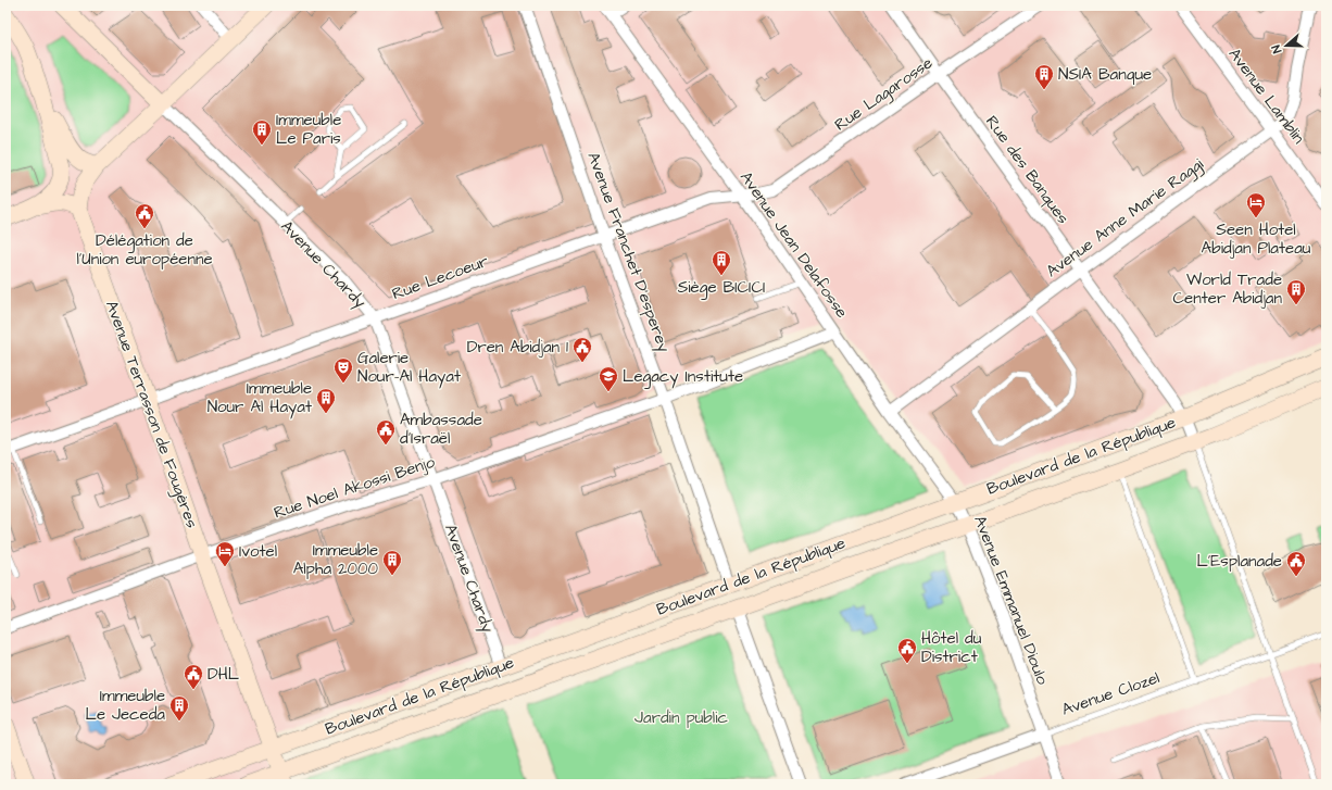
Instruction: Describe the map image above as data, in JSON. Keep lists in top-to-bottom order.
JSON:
{
  "streets": {
    "main road": ["Avenue Chardy", "Avenue Terrasson de Fougères", "Boulevard de la République"],
    "street": [
      "Rue Lagarosse",
      "Avenue Lamblin",
      "Rue des Banques",
      "Avenue Anne Marie Raggi",
      "Avenue Jean Delafosse",
      "Avenue Franchet D'esperey",
      "Rue Lecoeur",
      "Rue Noel Akossi Benjo",
      "Avenue Emmanuel Dioulo",
      "Avenue Clozel"
    ]
  },
  "crossings": [
    ["Rue Lagarosse", "Rue des Banques"],
    ["Rue Lagarosse", "Avenue Jean Delafosse"],
    ["Rue Lagarosse", "Rue Lecoeur"],
    ["Avenue Lamblin", "Avenue Anne Marie Raggi"],
    ["Rue des Banques", "Avenue Anne Marie Raggi"],
    ["Rue des Banques", "Boulevard de la République"],
    ["Avenue Anne Marie Raggi", "Avenue Jean Delafosse"],
    ["Avenue Jean Delafosse", "Rue Lecoeur"],
    ["Avenue Jean Delafosse", "Boulevard de la République"],
    ["Avenue Jean Delafosse", "Rue Noel Akossi Benjo"],
    ["Avenue Jean Delafosse", "Avenue Emmanuel Dioulo"],
    ["Avenue Franchet D'esperey", "Rue Lecoeur"],
    ["Avenue Franchet D'esperey", "Boulevard de la République"],
    ["Avenue Franchet D'esperey", "Rue Noel Akossi Benjo"],
    ["Avenue Chardy", "Rue Lecoeur"],
    ["Avenue Chardy", "Boulevard de la République"],
    ["Avenue Chardy", "Rue Noel Akossi Benjo"],
    ["Rue Lecoeur", "Avenue Terrasson de Fougères"],
    ["Avenue Terrasson de Fougères", "Boulevard de la République"],
    ["Avenue Terrasson de Fougères", "Rue Noel Akossi Benjo"],
    ["Boulevard de la République", "Avenue Emmanuel Dioulo"],
    ["Avenue Emmanuel Dioulo", "Avenue Clozel"]
  ],
  "parks": ["Jardin public"],
  "places": {
    "building": [
      "NSIA Banque",
      "Immeuble Le Paris",
      "Siège BICICI",
      "World Trade Center Abidjan",
      "Immeuble Nour Al Hayat",
      "Immeuble Alpha 2000",
      "Immeuble Le Jeceda"
    ],
    "hotel": ["Seen Hotel Abidjan Plateau", "Ivotel"],
    "public building": [
      "Délégation de l’Union européenne",
      "Dren Abidjan 1",
      "Ambassade d'Israël",
      "L'Esplanade",
      "Hôtel du District",
      "DHL"
    ],
    "theatre": ["Galerie Nour-Al Hayat"],
    "school or university": ["Legacy Institute"]
  },
  "north": "left"
}
